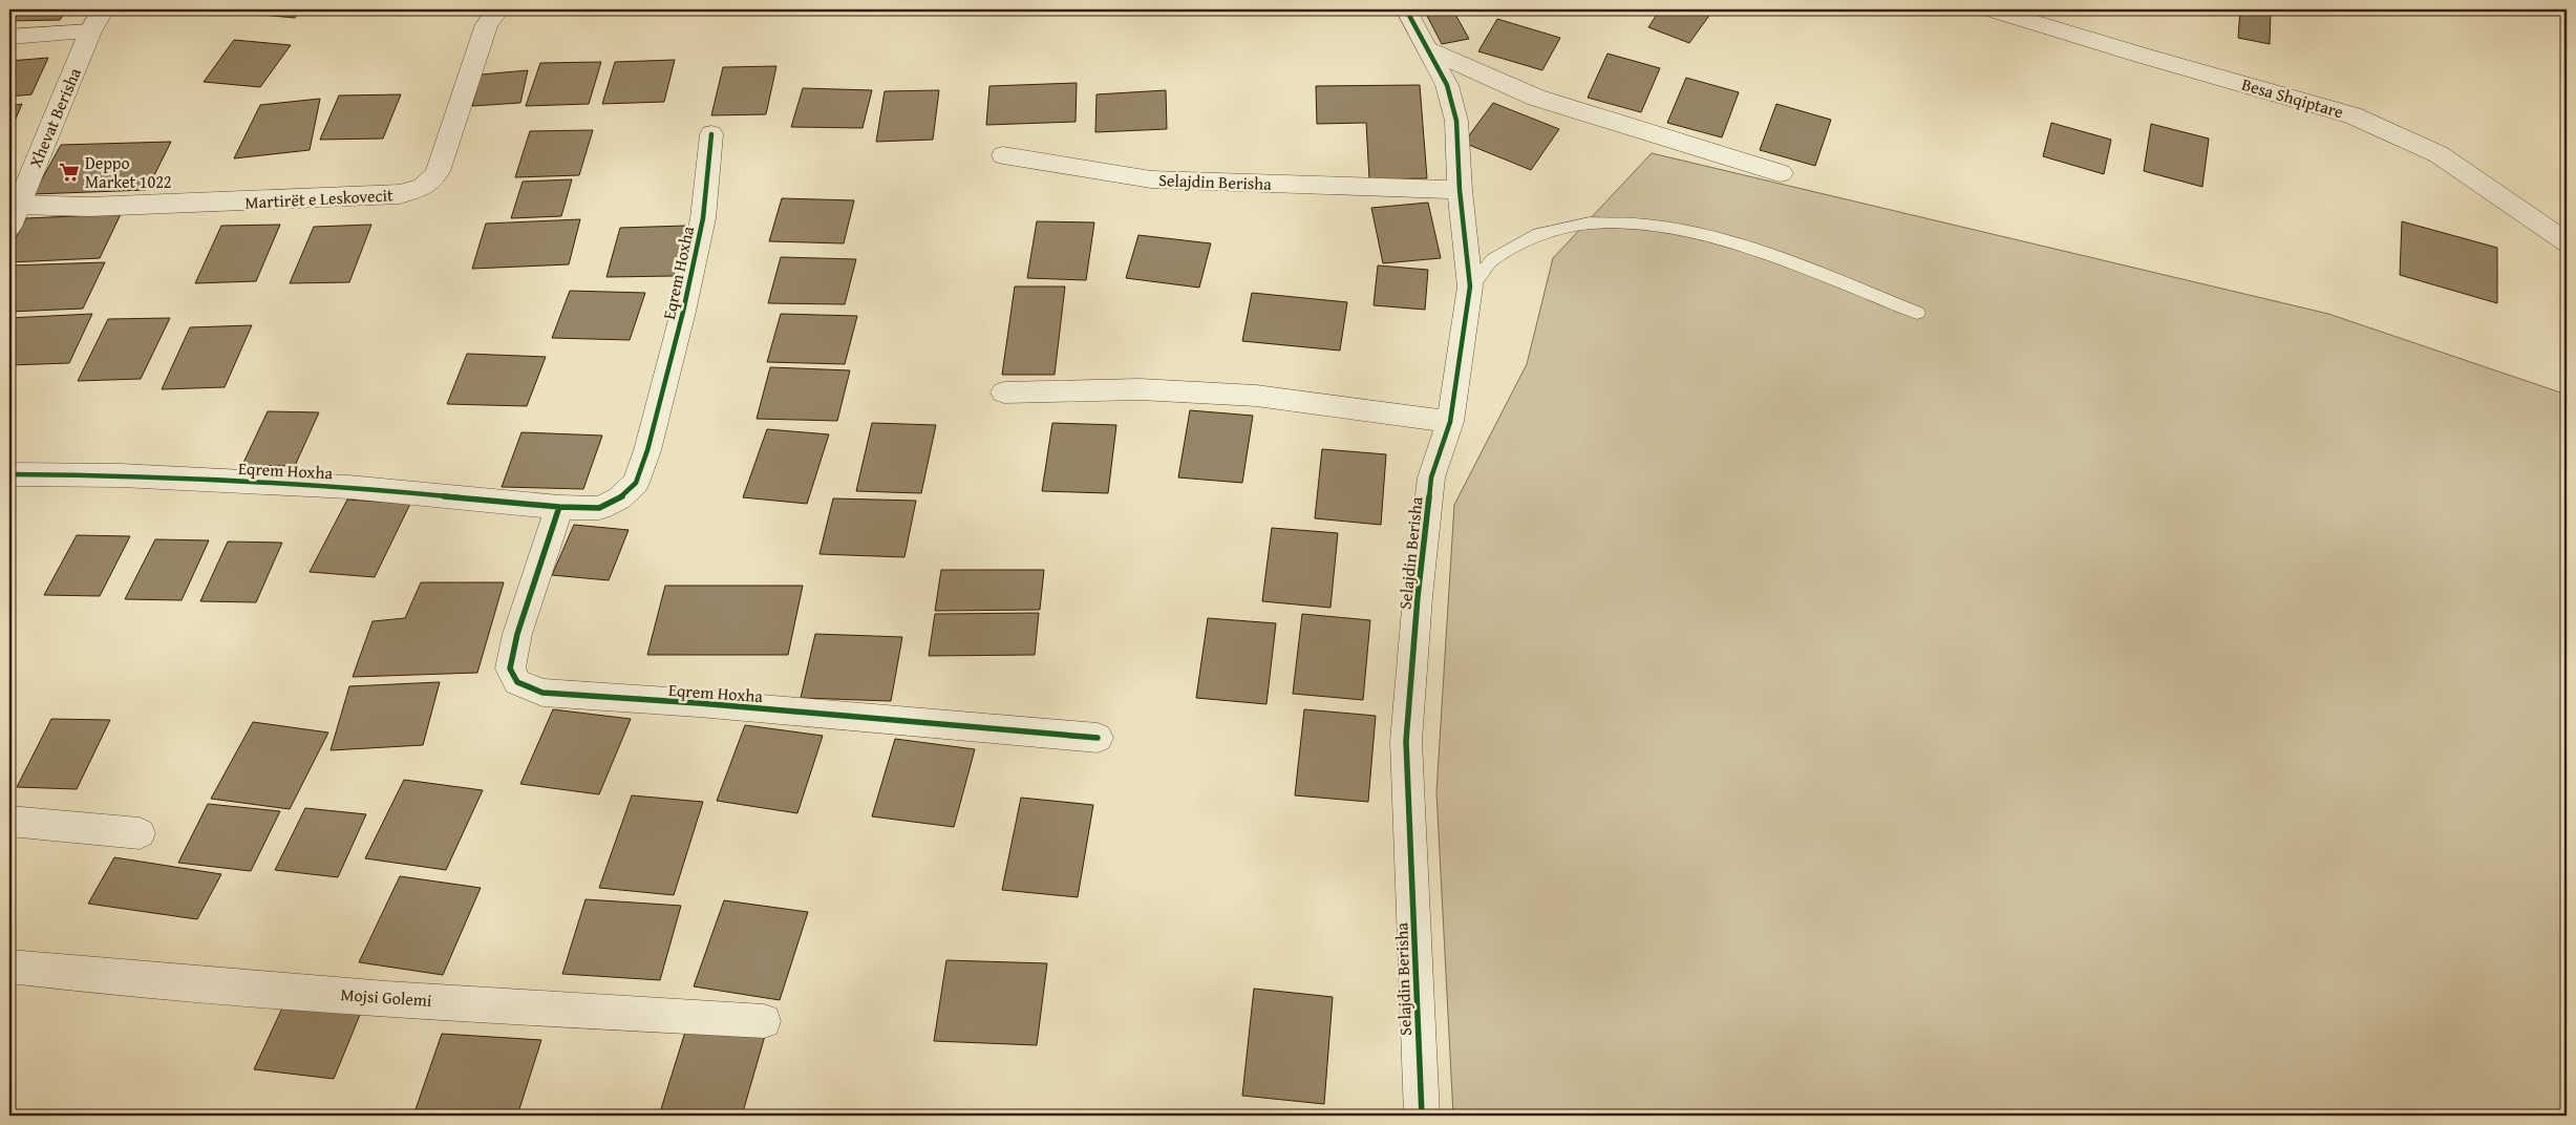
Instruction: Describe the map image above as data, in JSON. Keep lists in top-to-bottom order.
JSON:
{
  "streets": {
    "street": [
      "Besa Shqiptare",
      "Xhevat Berisha",
      "Selajdin Berisha",
      "Martirët e Leskovecit",
      "Eqrem Hoxha",
      "Mojsi Golemi"
    ]
  },
  "crossings": [
    ["Xhevat Berisha", "Martirët e Leskovecit"]
  ],
  "places": {
    "supermarket": ["Deppo Market 1022"]
  }
}
